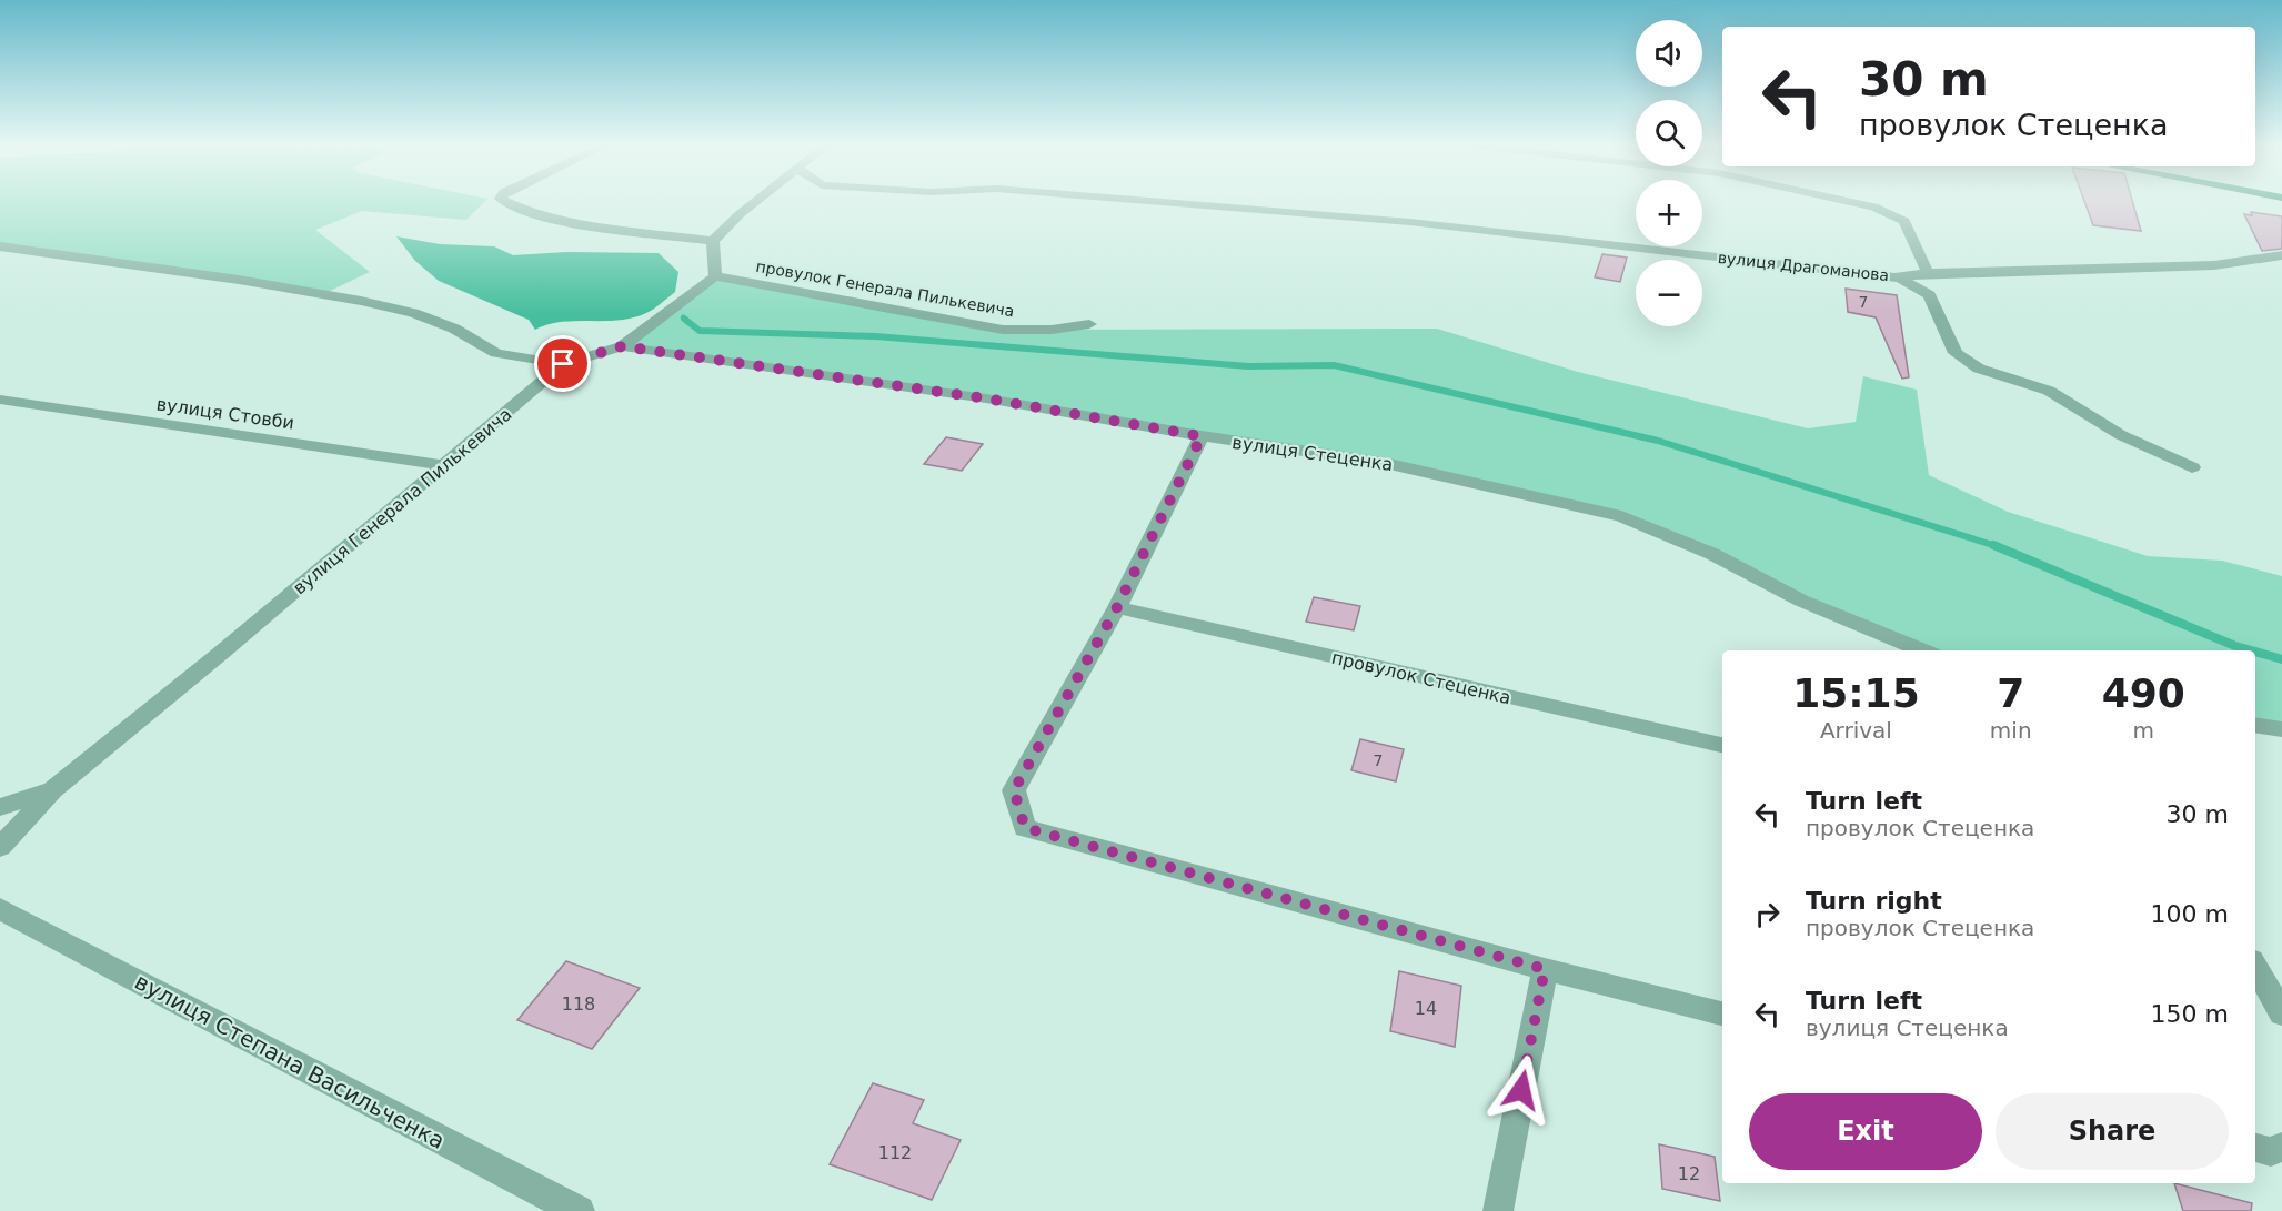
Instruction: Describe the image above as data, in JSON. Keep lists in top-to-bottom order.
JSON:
{
  "streets": {
    "street": [
      "вулиця Драгоманова",
      "провулок Генерала Пилькевича",
      "вулиця Стовби",
      "вулиця Стеценка",
      "вулиця Генерала Пилькевича",
      "провулок Стеценка",
      "вулиця Степана Васильченка"
    ]
  },
  "crossings": [
    ["провулок Генерала Пилькевича", "вулиця Генерала Пилькевича"],
    ["вулиця Стовби", "вулиця Генерала Пилькевича"],
    ["вулиця Стеценка", "вулиця Генерала Пилькевича"]
  ],
  "house_numbers": [
    "7",
    "7",
    "118",
    "14",
    "112",
    "12"
  ],
  "page": {
    "map_buttons": ["+", "−"],
    "turn": ["30 m", "провулок Стеценка"],
    "eta": [
      "15:15",
      "Arrival",
      "7",
      "min",
      "490",
      "m"
    ],
    "list": [
      {
        "name": "Turn left",
        "note": "провулок Стеценка",
        "value": "30 m"
      },
      {
        "name": "Turn right",
        "note": "провулок Стеценка",
        "value": "100 m"
      },
      {
        "name": "Turn left",
        "note": "вулиця Стеценка",
        "value": "150 m"
      }
    ],
    "buttons": ["Exit", "Share"]
  }
}
